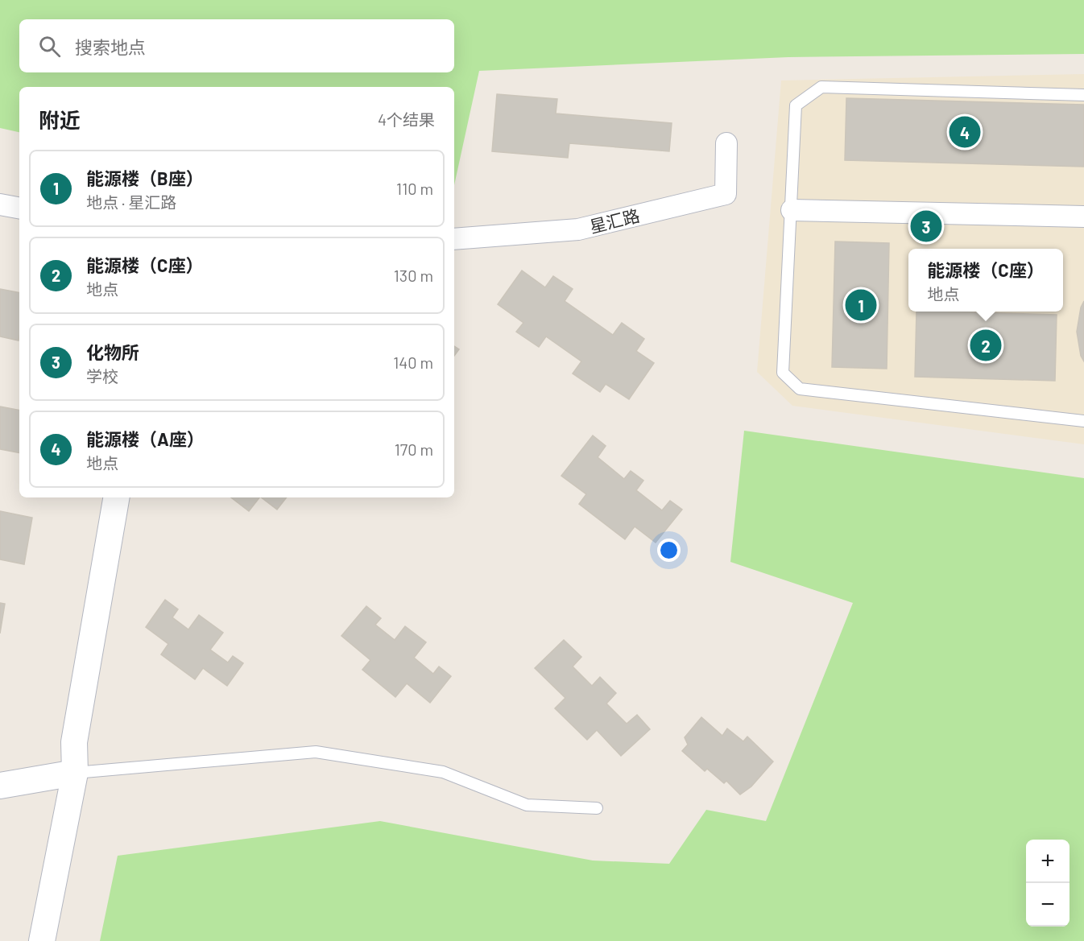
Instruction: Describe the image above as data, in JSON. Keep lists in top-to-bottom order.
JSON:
{
  "streets": {
    "street": ["星汇路"]
  },
  "page": {
    "search": "搜索地点",
    "heading": ["附近", "4个结果"],
    "pins": [
      "4",
      "3",
      "1",
      "2"
    ],
    "list": [
      {
        "mark": "1",
        "name": "能源楼（B座）",
        "note": "地点 · 星汇路",
        "value": "110 m"
      },
      {
        "mark": "2",
        "name": "能源楼（C座）",
        "note": "地点",
        "value": "130 m"
      },
      {
        "mark": "3",
        "name": "化物所",
        "note": "学校",
        "value": "140 m"
      },
      {
        "mark": "4",
        "name": "能源楼（A座）",
        "note": "地点",
        "value": "170 m"
      }
    ],
    "popup": ["能源楼（C座）", "地点"],
    "map_buttons": ["+", "−"]
  }
}
